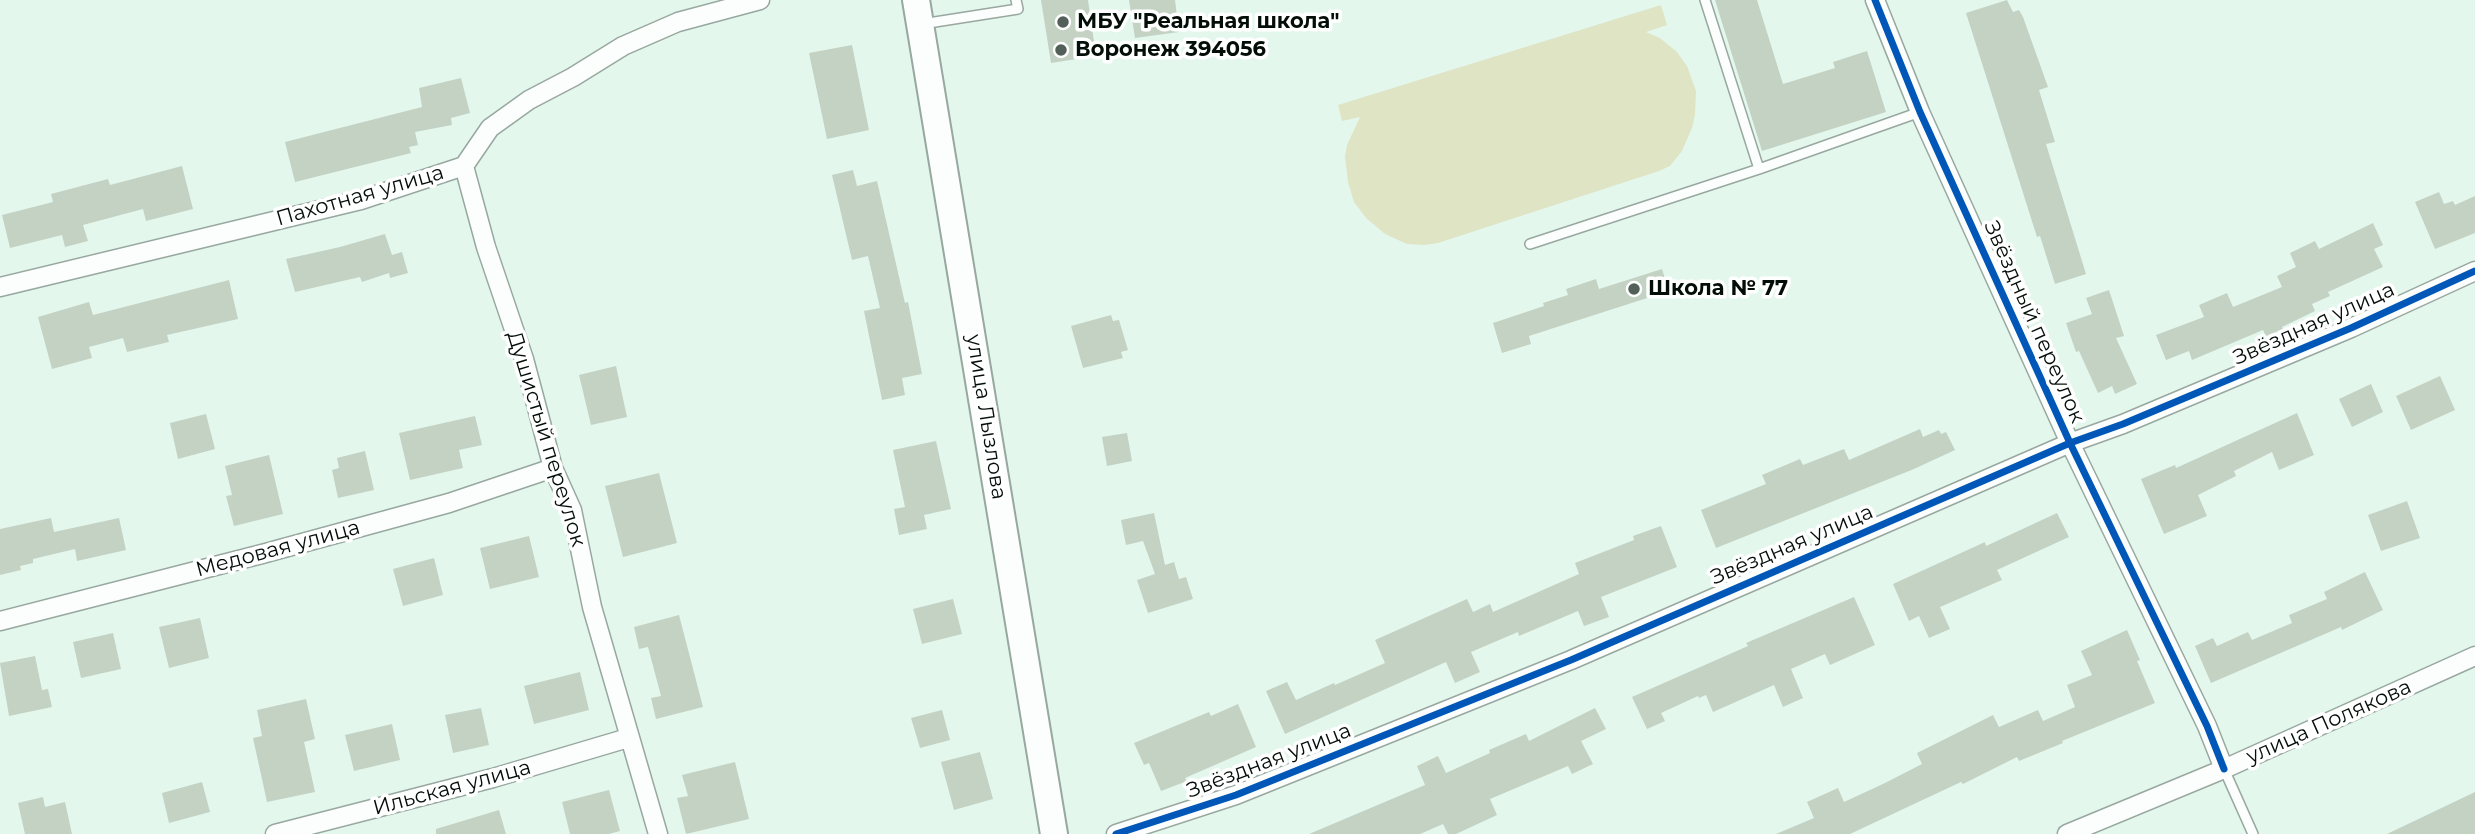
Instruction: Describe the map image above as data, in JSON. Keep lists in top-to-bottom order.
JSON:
{
  "streets": {
    "main road": ["улица Лызлова"],
    "street": [
      "Пахотная улица",
      "Звёздный переулок",
      "Звёздная улица",
      "Душистый переулок",
      "Медовая улица",
      "улица Полякова",
      "Ильская улица"
    ]
  },
  "crossings": [
    ["Пахотная улица", "Душистый переулок"],
    ["Звёздный переулок", "Звёздная улица"],
    ["Звёздный переулок", "улица Полякова"],
    ["Душистый переулок", "Медовая улица"],
    ["Душистый переулок", "Ильская улица"]
  ],
  "places": ["МБУ \"Реальная школа\"", "Воронеж 394056", "Школа № 77"]
}
